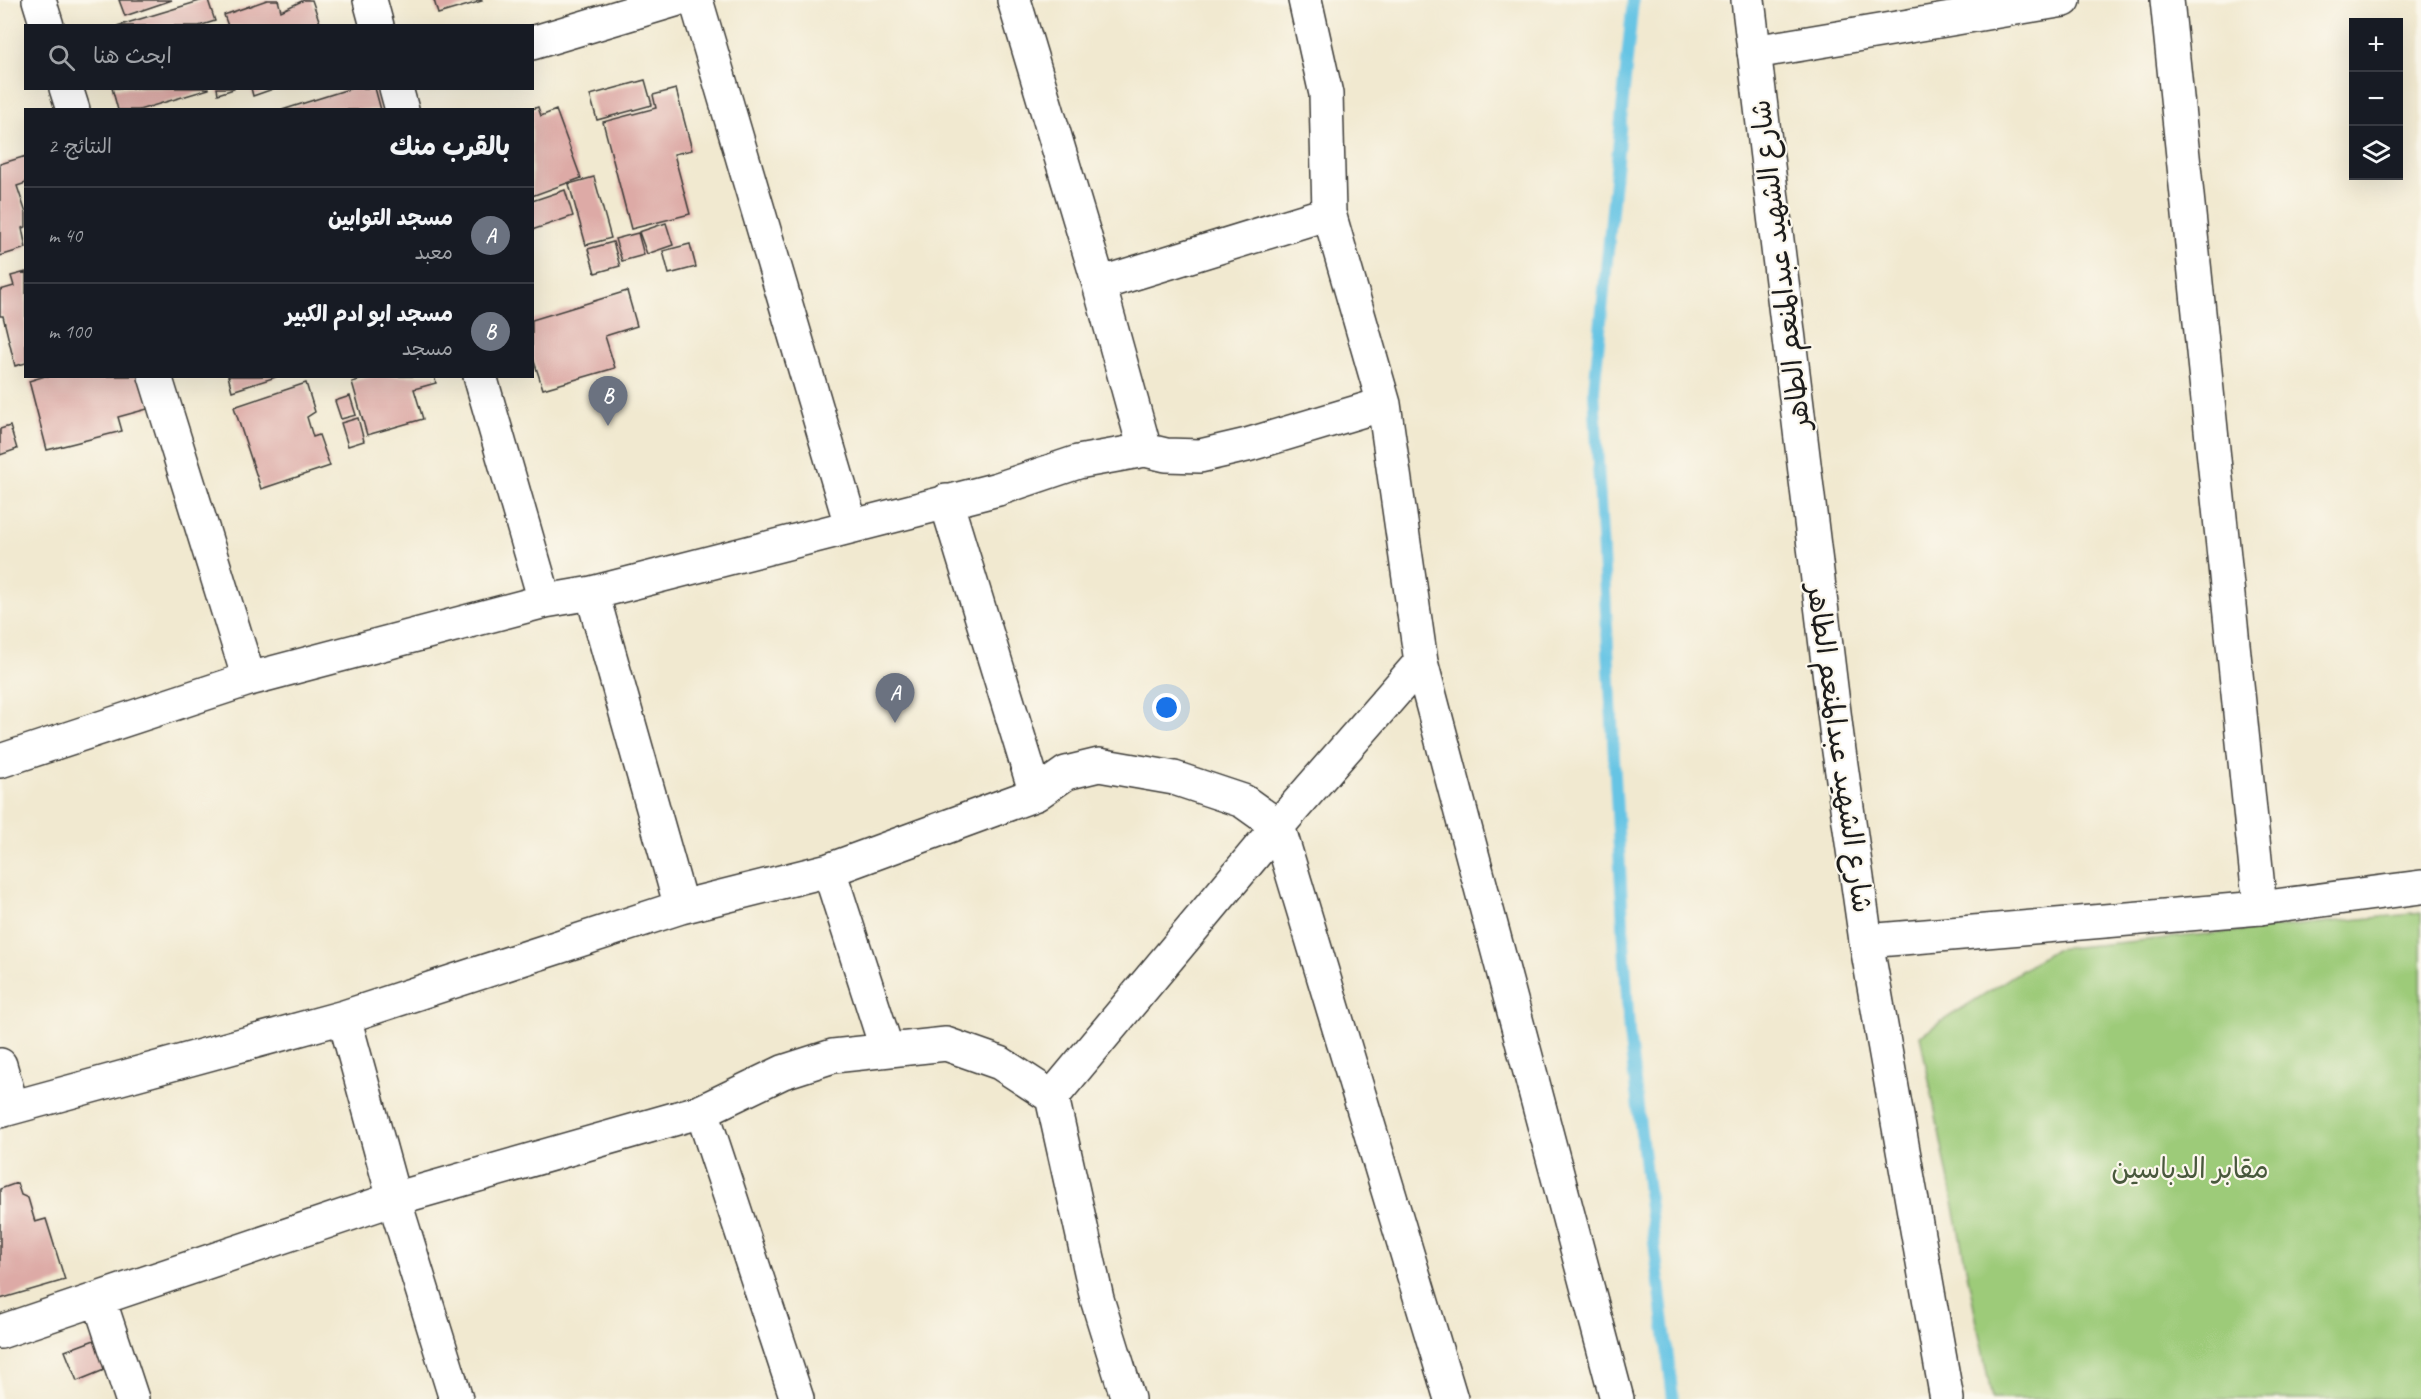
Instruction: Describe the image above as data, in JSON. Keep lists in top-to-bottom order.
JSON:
{
  "streets": {
    "street": ["شارع الشهيد عبدالمنعم الطاهر"]
  },
  "parks": ["مقابر الدباسين"],
  "page": {
    "map_buttons": ["+", "−"],
    "search": "ابحث هنا",
    "heading": ["بالقرب منك", "النتائج: 2"],
    "list": [
      {
        "mark": "A",
        "name": "مسجد التوابين",
        "note": "معبد",
        "value": "40 m"
      },
      {
        "mark": "B",
        "name": "مسجد ابو ادم الكبير",
        "note": "مسجد",
        "value": "100 m"
      }
    ],
    "pins": ["B", "A"]
  }
}
